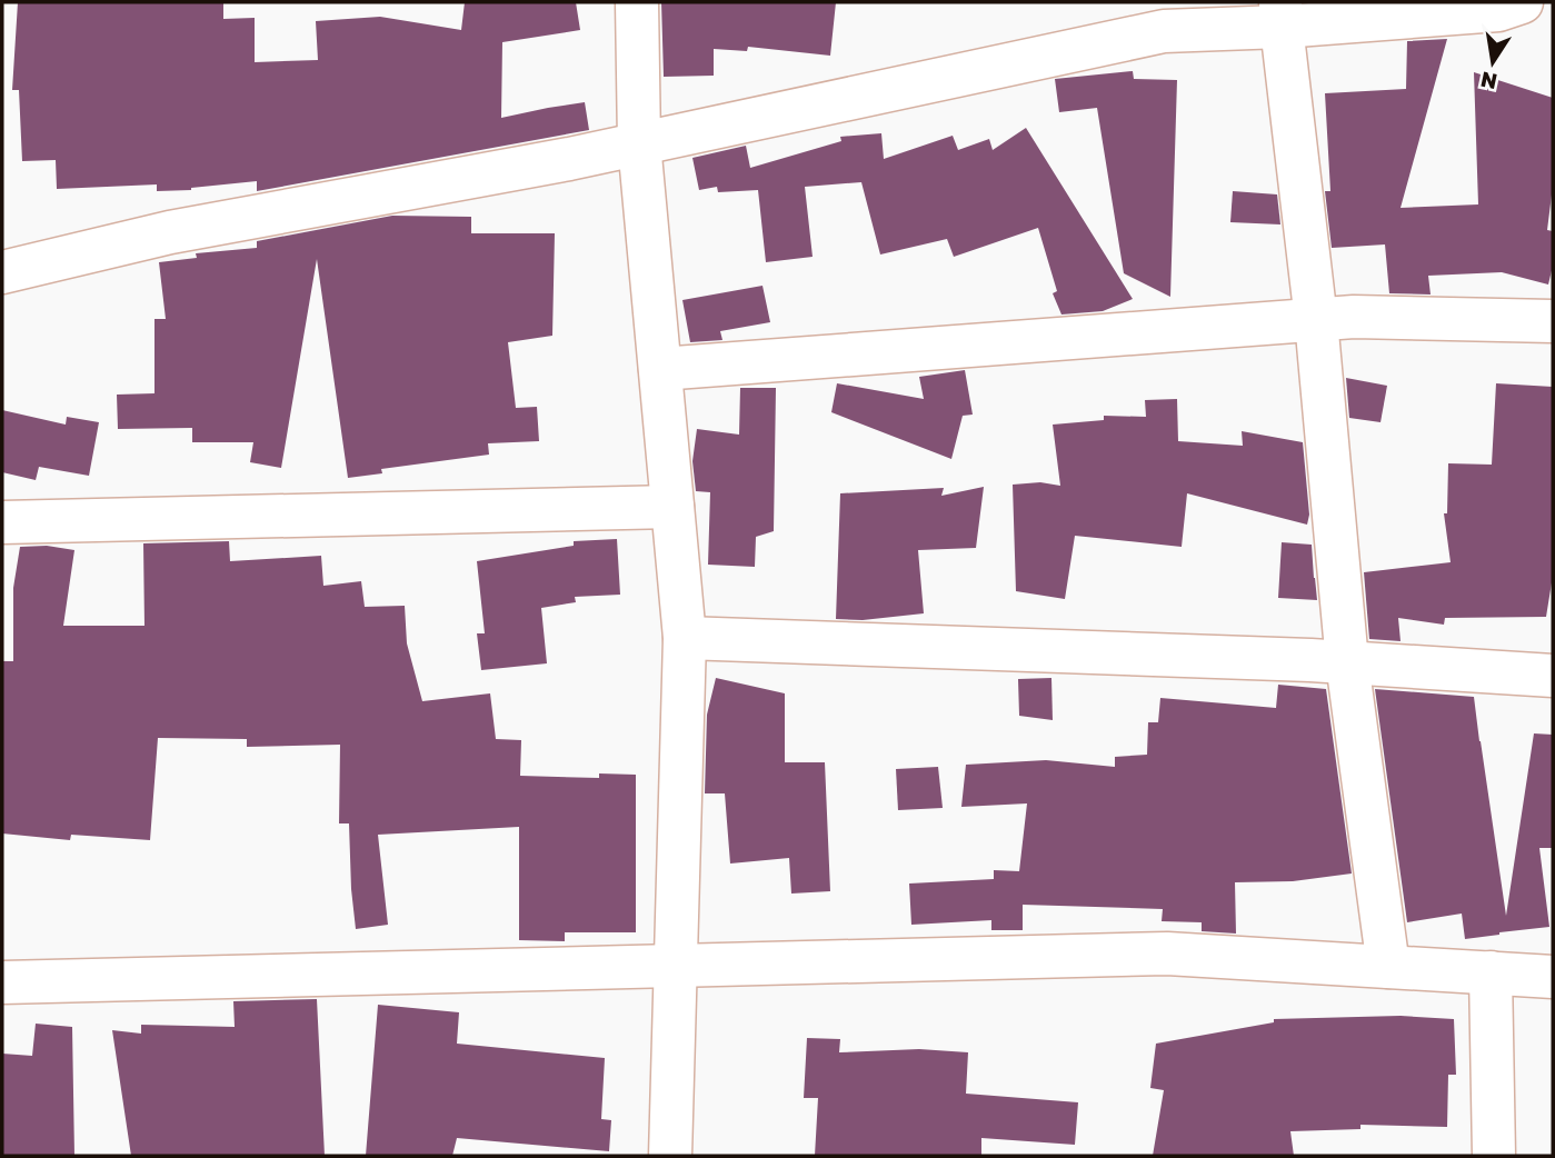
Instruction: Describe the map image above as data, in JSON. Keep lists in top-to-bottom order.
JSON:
{
  "north": "bottom"
}
